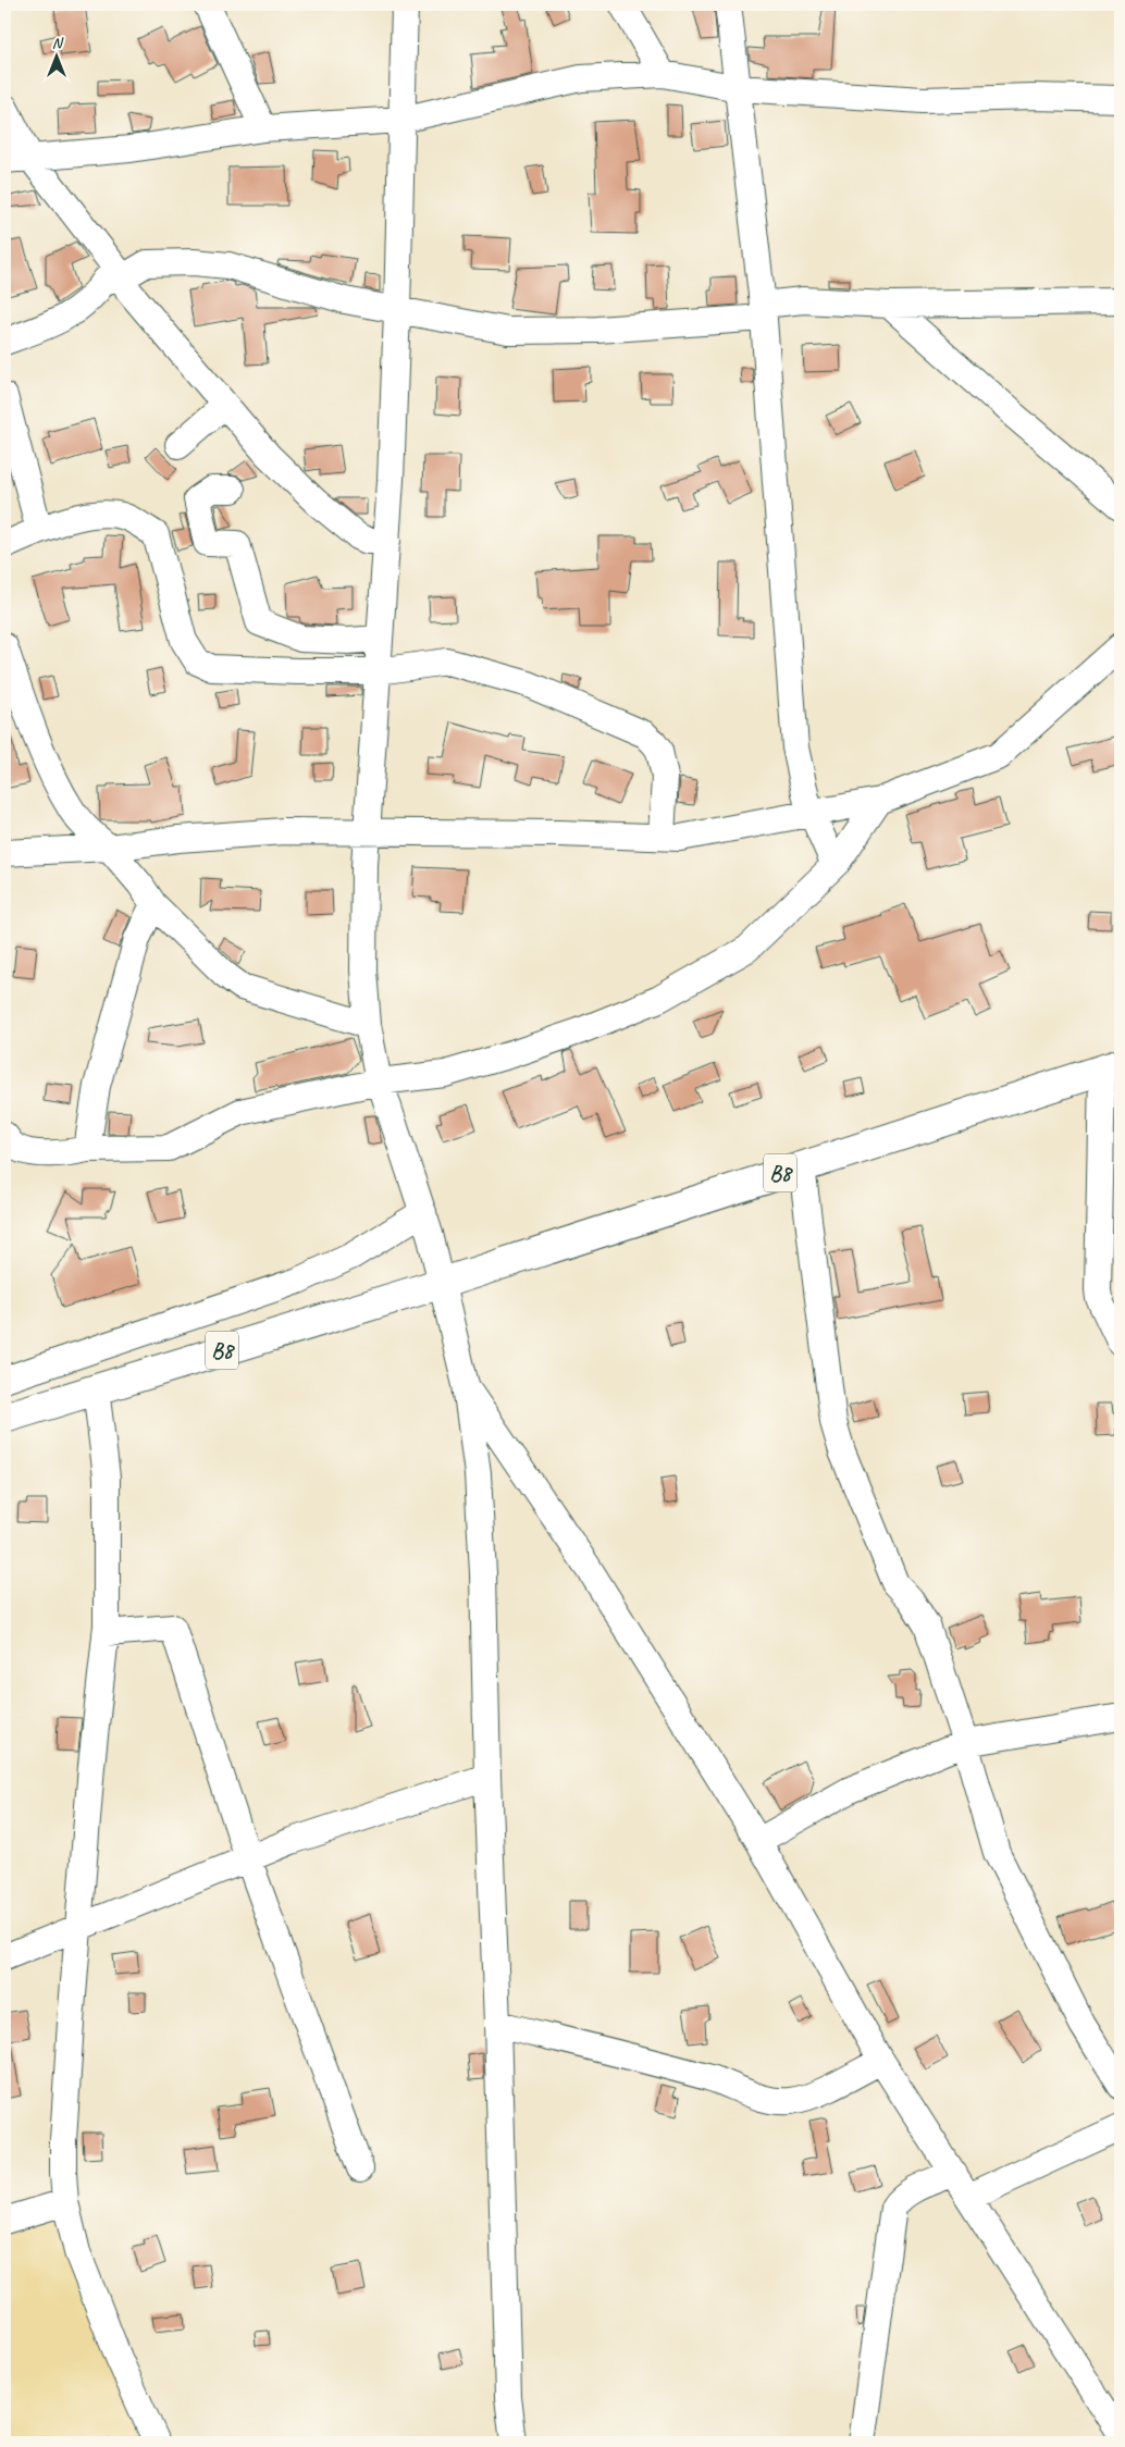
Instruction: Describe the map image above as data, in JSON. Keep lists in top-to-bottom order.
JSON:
{
  "streets": {
    "highway": ["B8"]
  },
  "north": "top"
}
